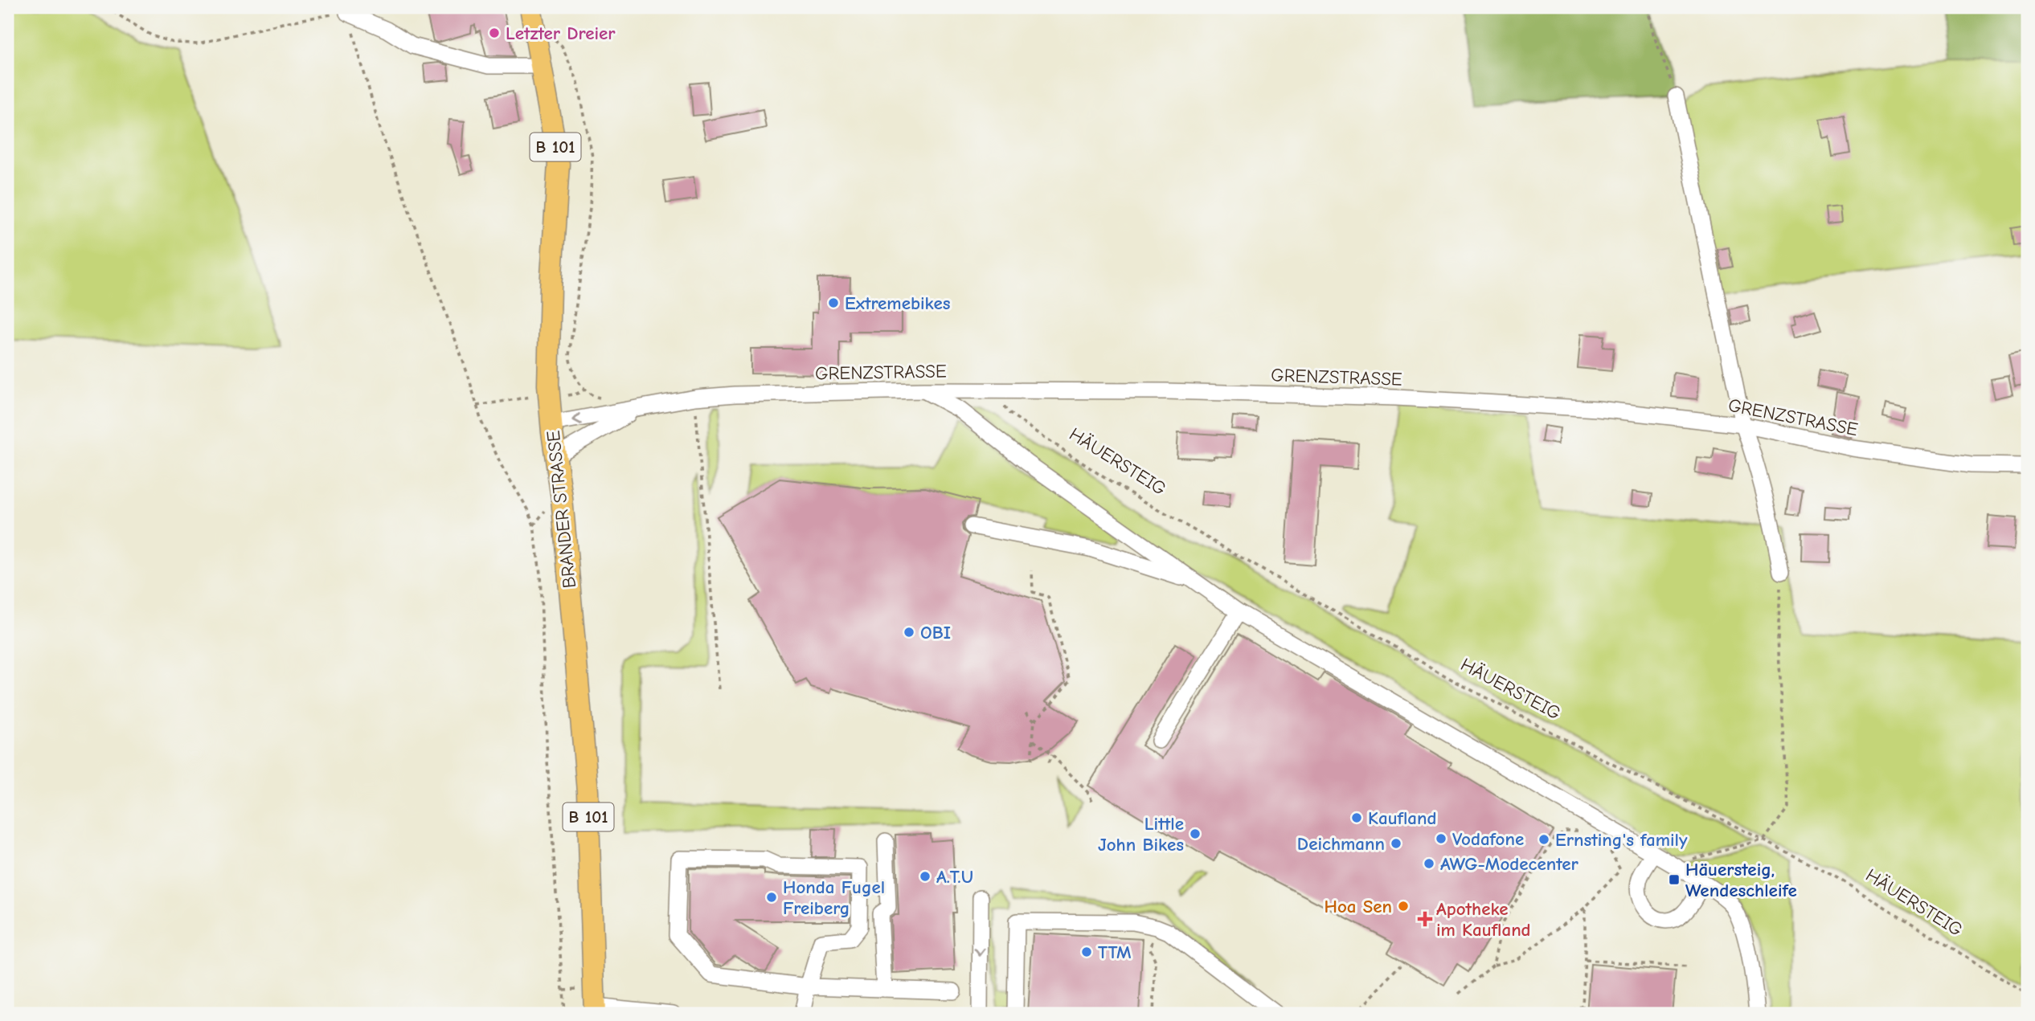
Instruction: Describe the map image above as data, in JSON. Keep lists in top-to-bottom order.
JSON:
{
  "streets": {
    "main road": ["B 101", "BRANDER STRASSE"],
    "street": ["GRENZSTRASSE"],
    "path": ["HÄUERSTEIG"]
  },
  "crossings": [
    ["GRENZSTRASSE", "HÄUERSTEIG"],
    ["GRENZSTRASSE", "BRANDER STRASSE"]
  ],
  "places": {
    "other": [
      "Letzter Dreier",
      "Extremebikes",
      "OBI",
      "Kaufland",
      "Little John Bikes",
      "Vodafone",
      "Ernsting's family",
      "Deichmann",
      "AWG-Modecenter",
      "A.T.U",
      "Honda Fugel Freiberg",
      "Hoa Sen",
      "TTM"
    ],
    "transit": ["Häuersteig, Wendeschleife"],
    "health": ["Apotheke im Kaufland"]
  }
}
